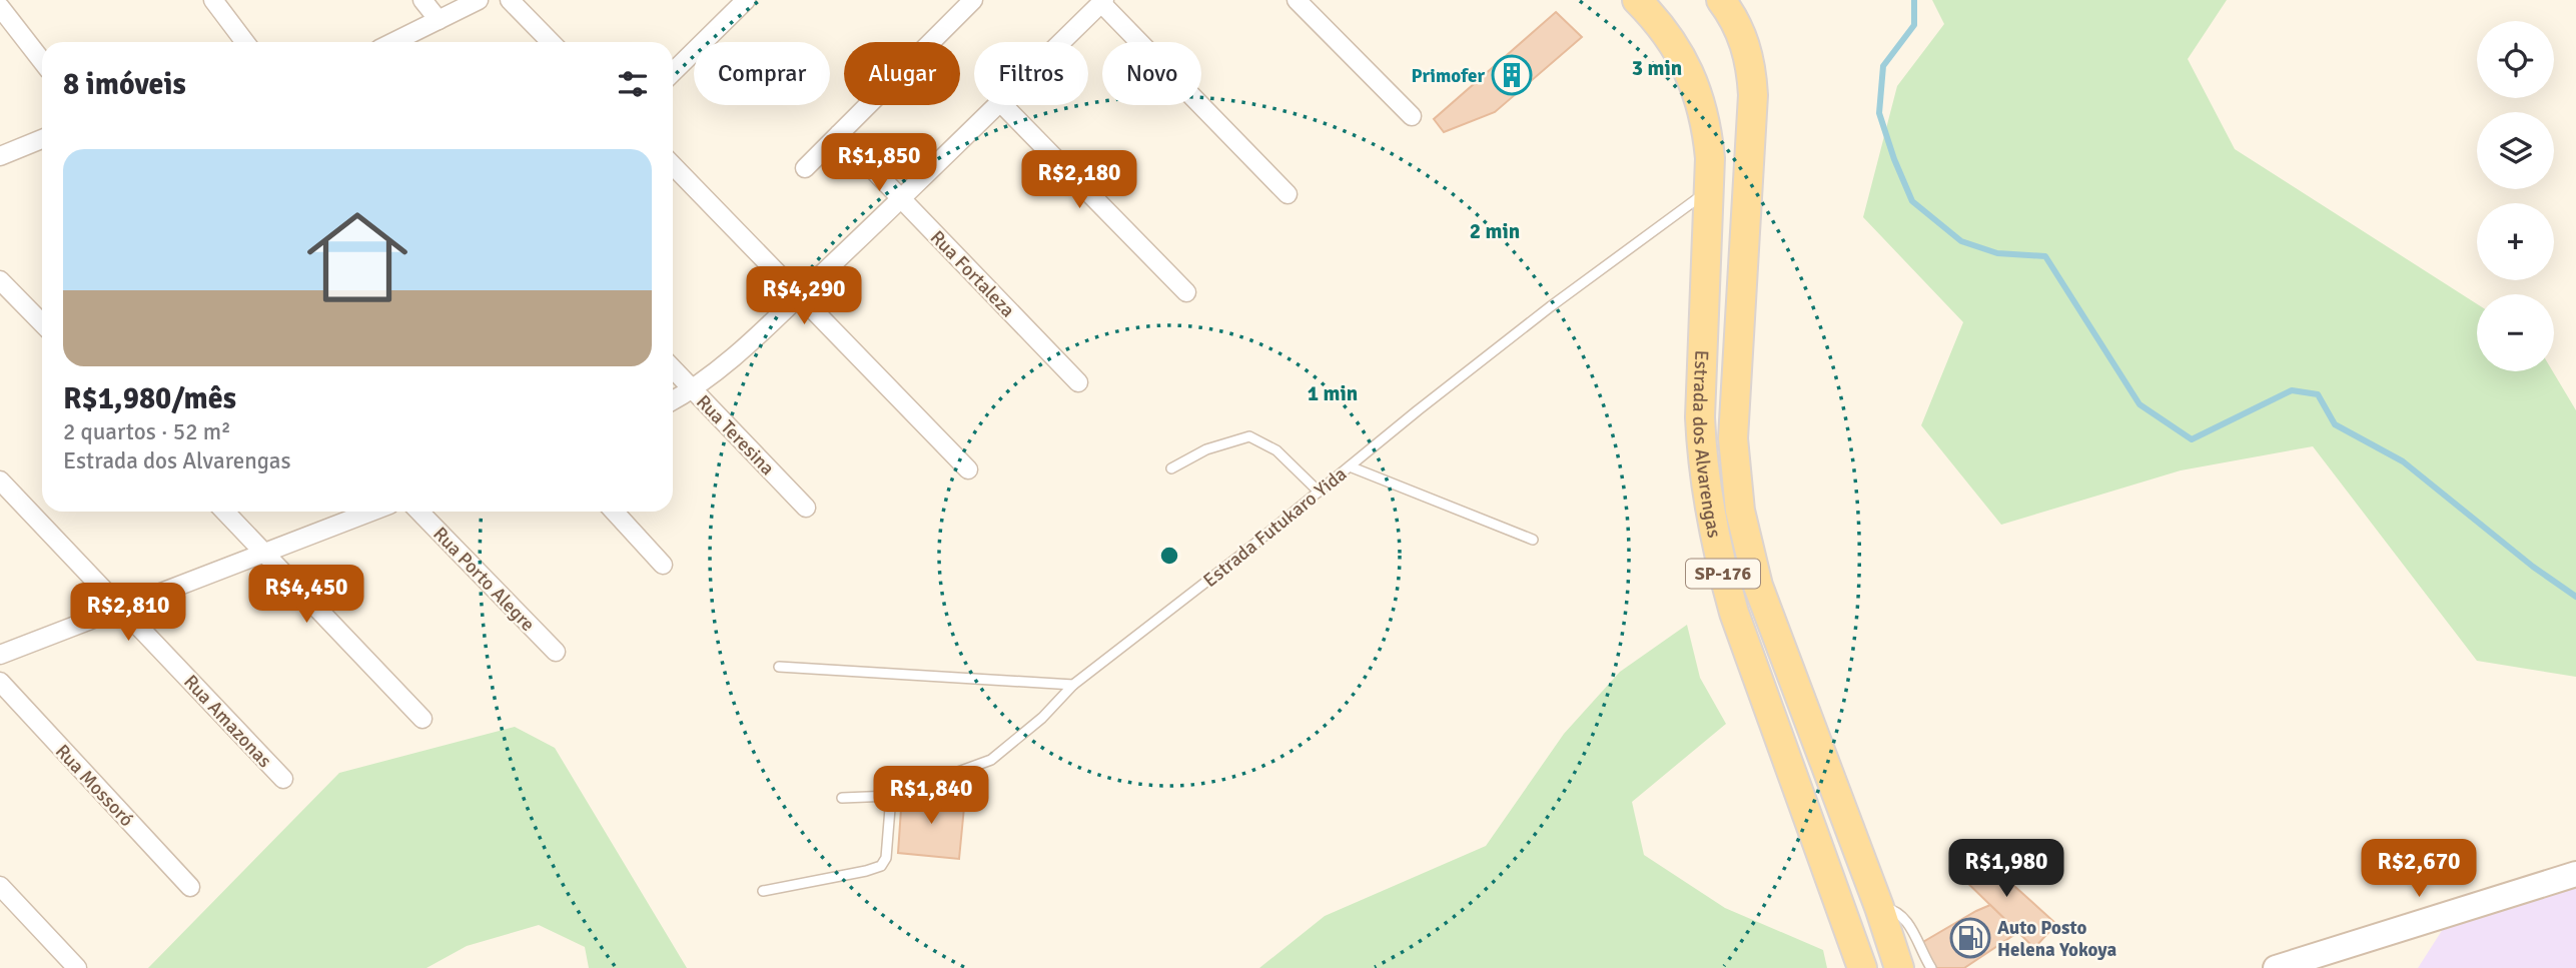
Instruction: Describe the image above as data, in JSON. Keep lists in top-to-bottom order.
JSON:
{
  "streets": {
    "main road": ["Estrada dos Alvarengas", "SP-176"],
    "street": [
      "Rua Fortaleza",
      "Rua Teresina",
      "Rua Porto Alegre",
      "Rua Amazonas",
      "Rua Mossoró"
    ],
    "lane": ["Estrada Futukaro Yida"]
  },
  "crossings": [
    ["Estrada dos Alvarengas", "Estrada Futukaro Yida"]
  ],
  "places": {
    "building": ["Primofer"],
    "fuel station": ["Auto Posto Helena Yokoya"]
  },
  "page": {
    "map_buttons": ["+", "−"],
    "chip": [
      "Comprar",
      "Alugar",
      "Filtros",
      "Novo"
    ],
    "heading": "8 imóveis",
    "list": [
      {
        "name": "R$1,980/mês",
        "note": "2 quartos · 52 m² · Estrada dos Alvarengas"
      }
    ],
    "price": [
      "R$1,850",
      "R$2,180",
      "R$4,290",
      "R$4,450",
      "R$2,810",
      "R$1,840",
      "R$1,980",
      "R$2,670"
    ]
  },
  "rings": ["3 min", "2 min", "1 min"]
}
